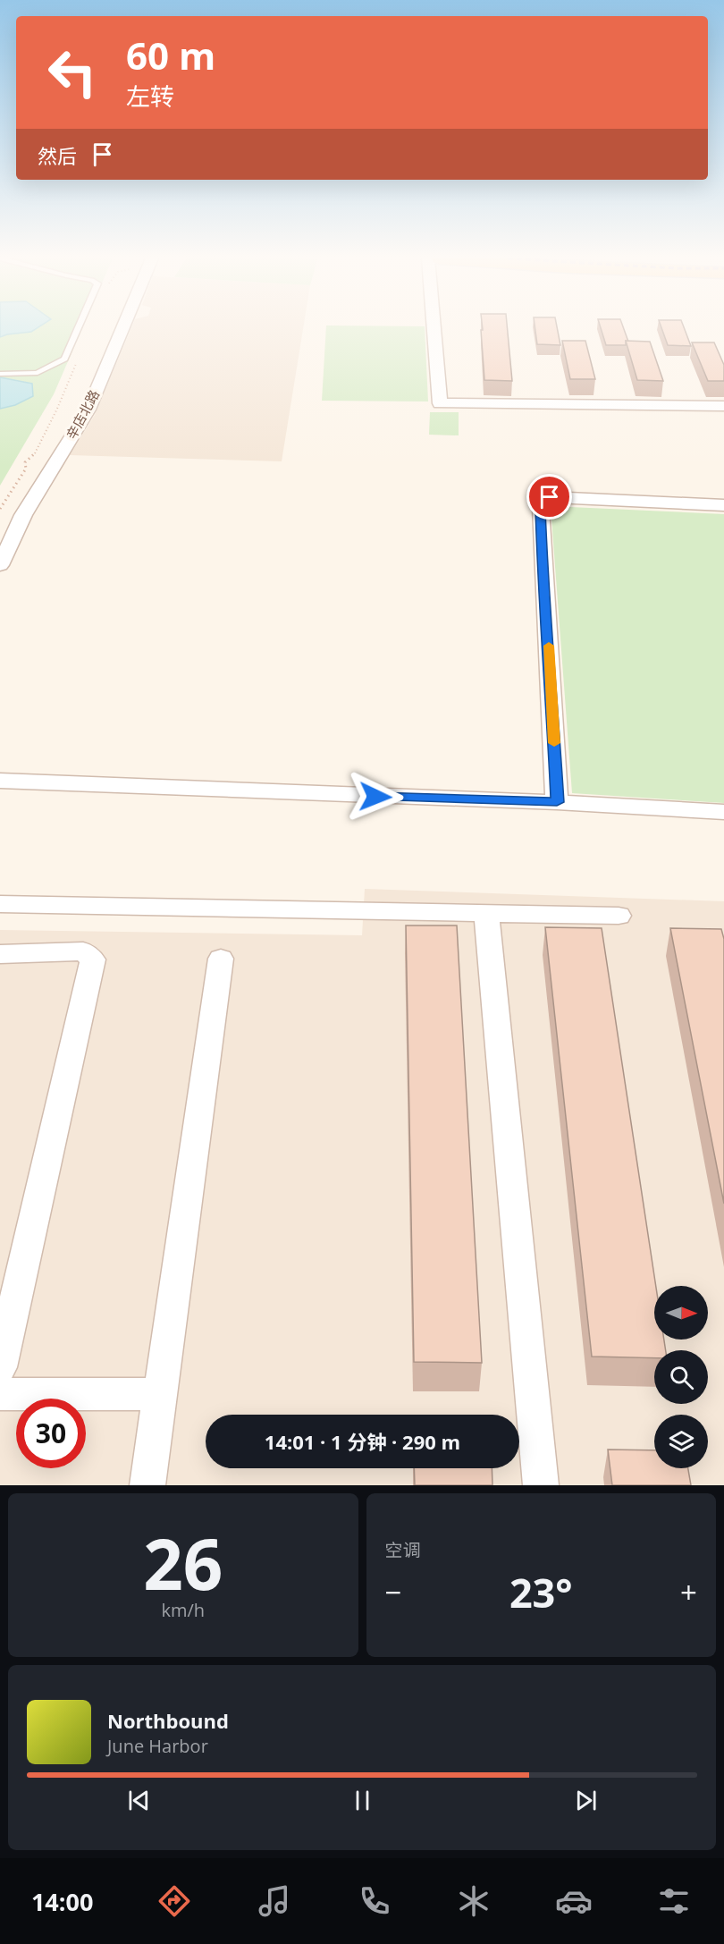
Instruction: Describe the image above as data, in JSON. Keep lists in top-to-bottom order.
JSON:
{
  "streets": {
    "street": ["辛店北路"]
  },
  "north": "right",
  "page": {
    "turn": ["60 m", "左转"],
    "then": "然后",
    "limit": "30",
    "trip": "14:01 · 1 分钟 · 290 m",
    "tile": [
      ["26", "km/h"],
      "空调"
    ],
    "heat": ["−", "23°", "+"],
    "song": ["Northbound", "June Harbor"],
    "tabs": "14:00"
  }
}
